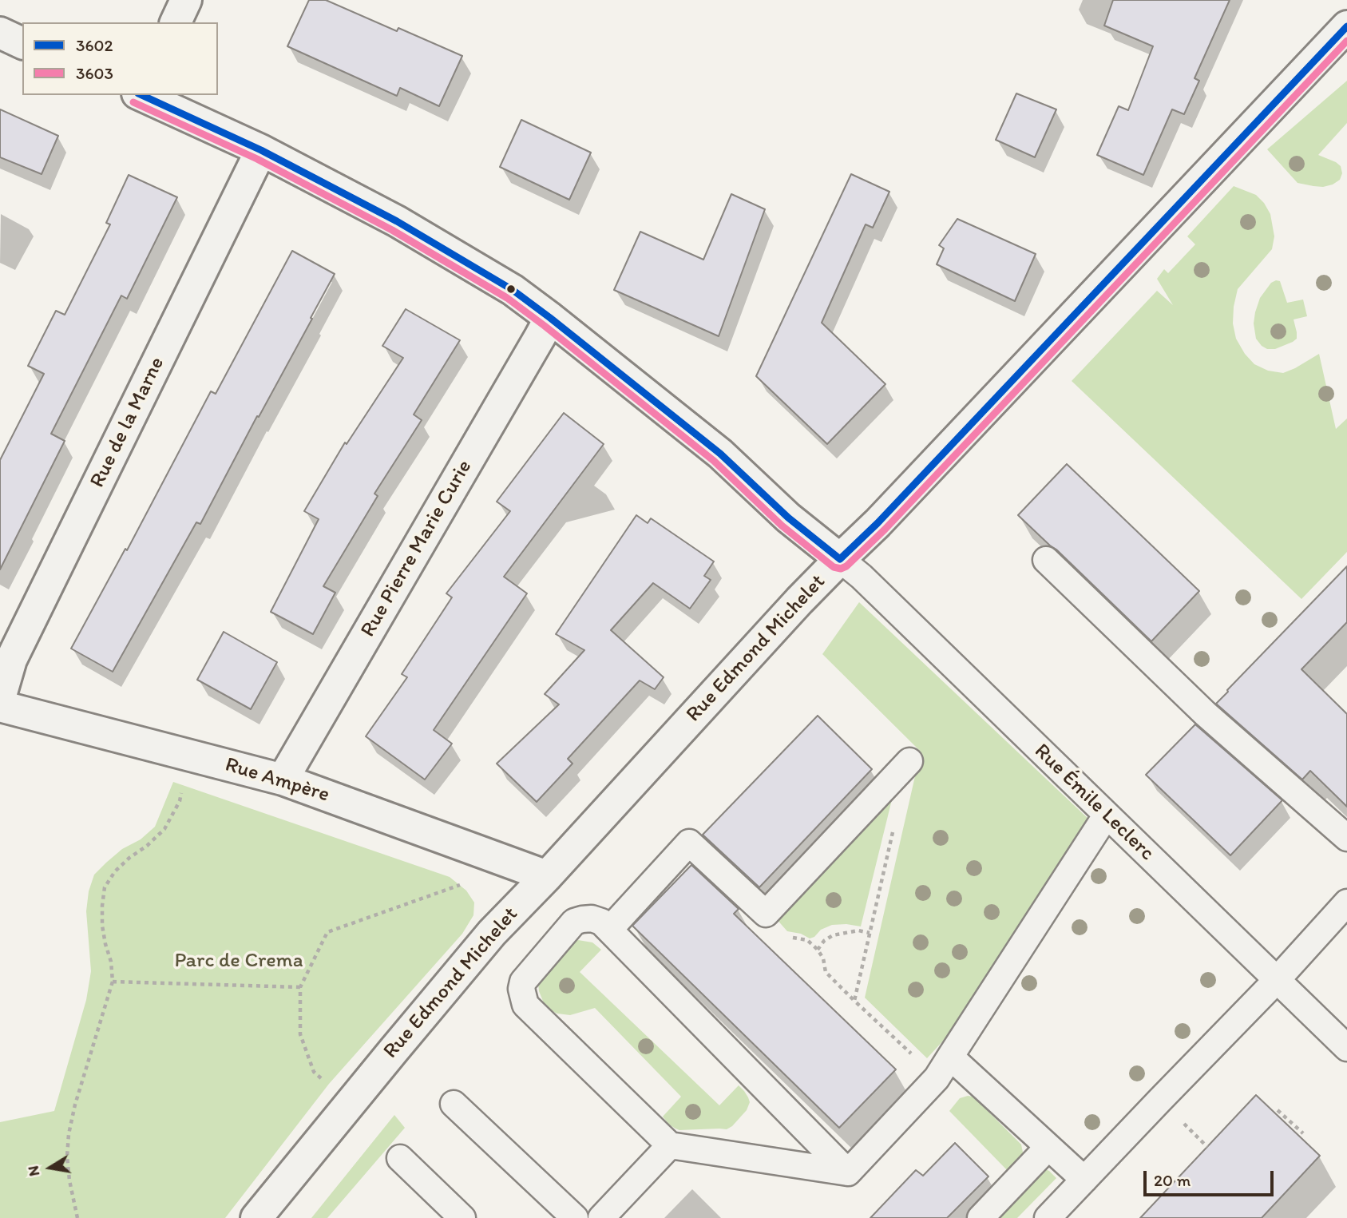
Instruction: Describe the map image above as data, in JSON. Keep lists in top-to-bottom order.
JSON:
{
  "streets": {
    "street": [
      "Rue de la Marne",
      "Rue Pierre Marie Curie",
      "Rue Edmond Michelet",
      "Rue Ampère"
    ],
    "lane": ["Rue Émile Leclerc"]
  },
  "crossings": [
    ["Rue Pierre Marie Curie", "Rue Ampère"],
    ["Rue Edmond Michelet", "Rue Ampère"],
    ["Rue Edmond Michelet", "Rue Émile Leclerc"]
  ],
  "parks": ["Parc de Crema"],
  "lines": ["transit line 3602", "transit line 3603"],
  "legend": ["3602", "3603"],
  "scale_bar": "20 m",
  "north": "left"
}
